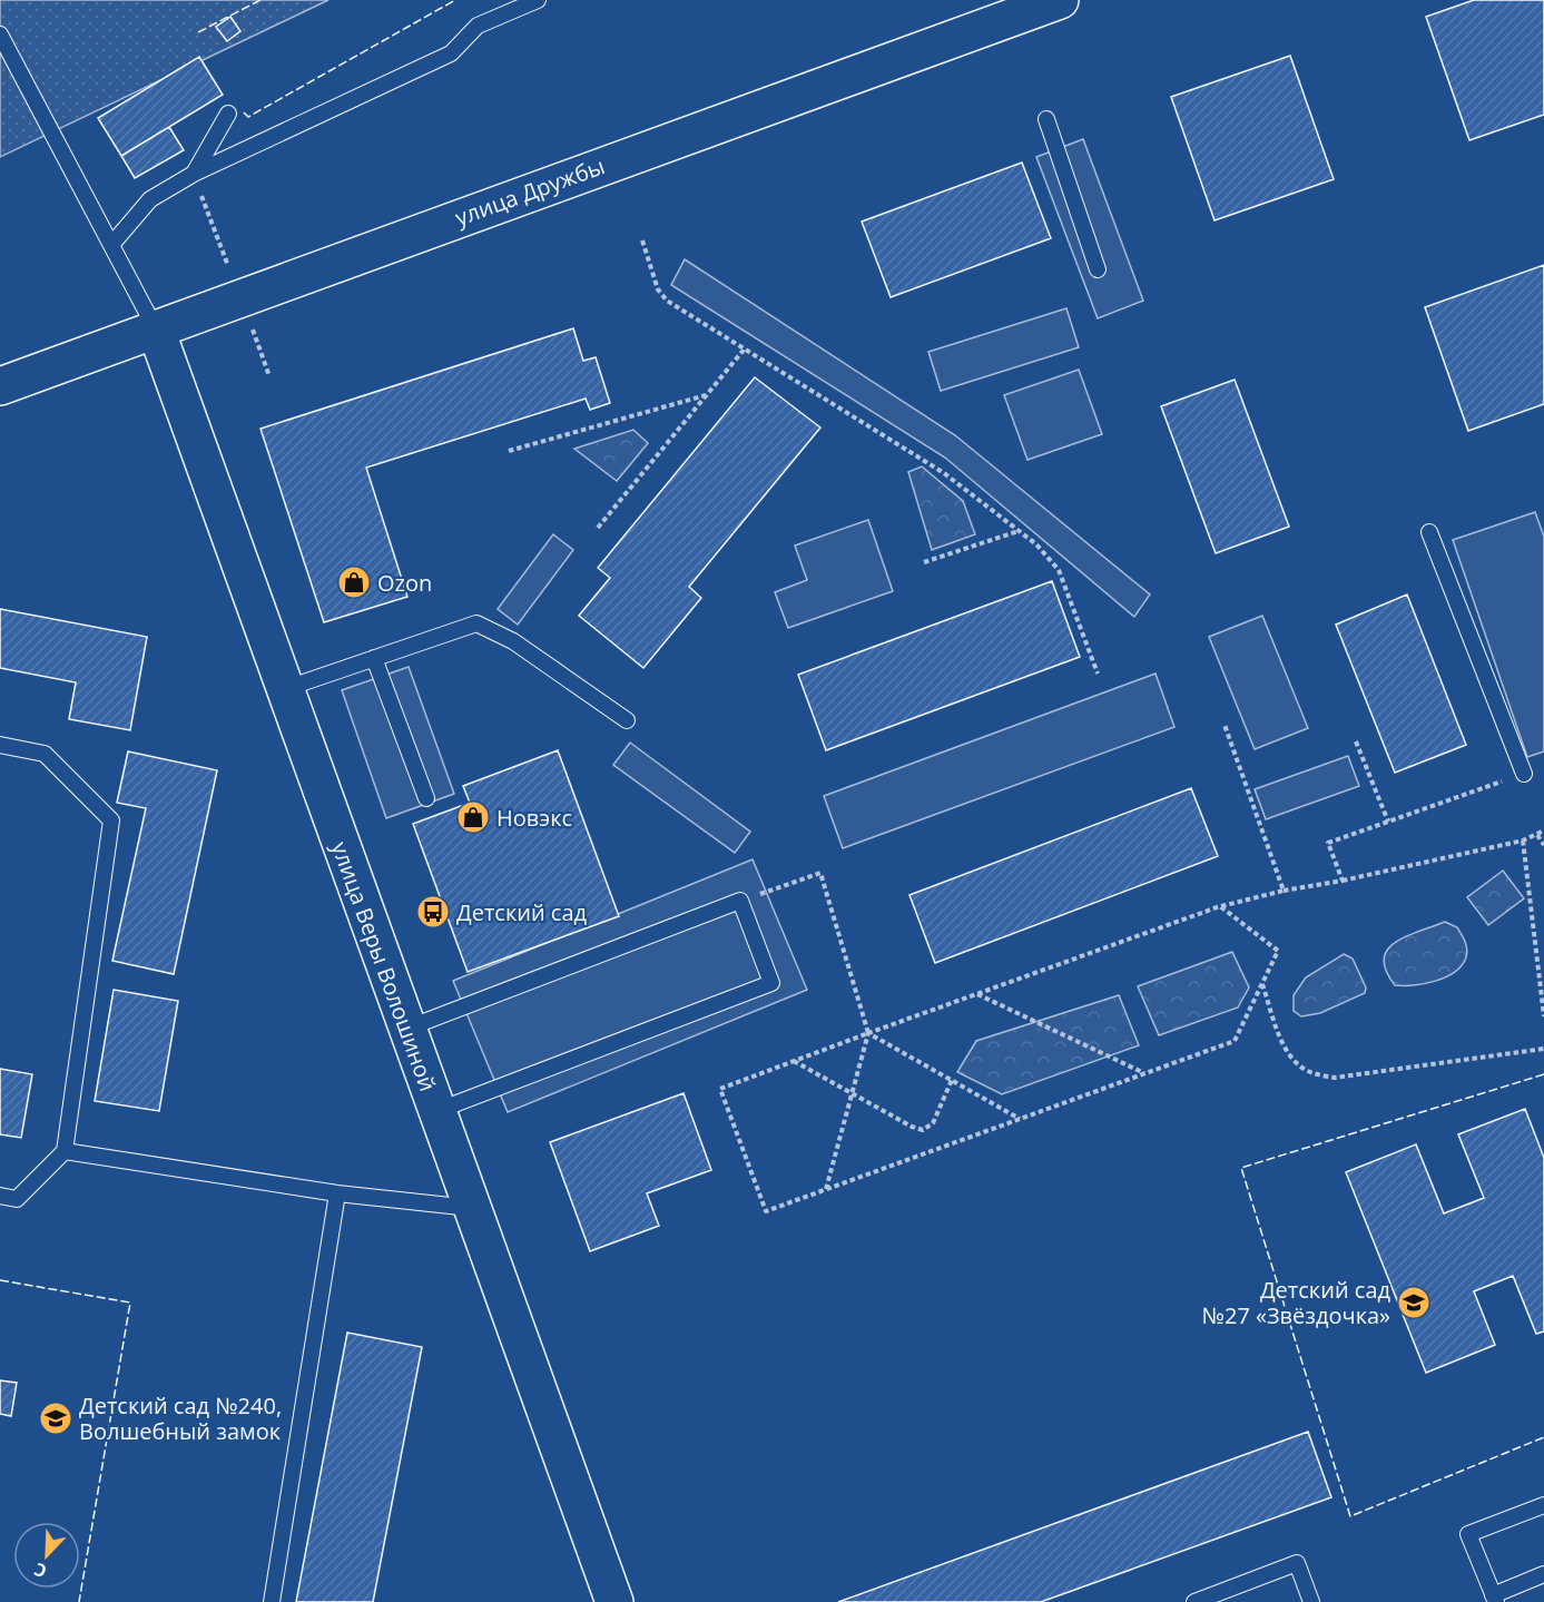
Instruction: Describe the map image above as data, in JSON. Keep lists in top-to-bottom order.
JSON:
{
  "streets": {
    "street": ["улица Дружбы", "улица Веры Волошиной"]
  },
  "crossings": [
    ["улица Дружбы", "улица Веры Волошиной"]
  ],
  "places": {
    "shop": ["Ozon", "Новэкс"],
    "bus stop": ["Детский сад"],
    "school or university": ["Детский сад №27 «Звёздочка»", "Детский сад №240, Волшебный замок"]
  },
  "north": "bottom left"
}
